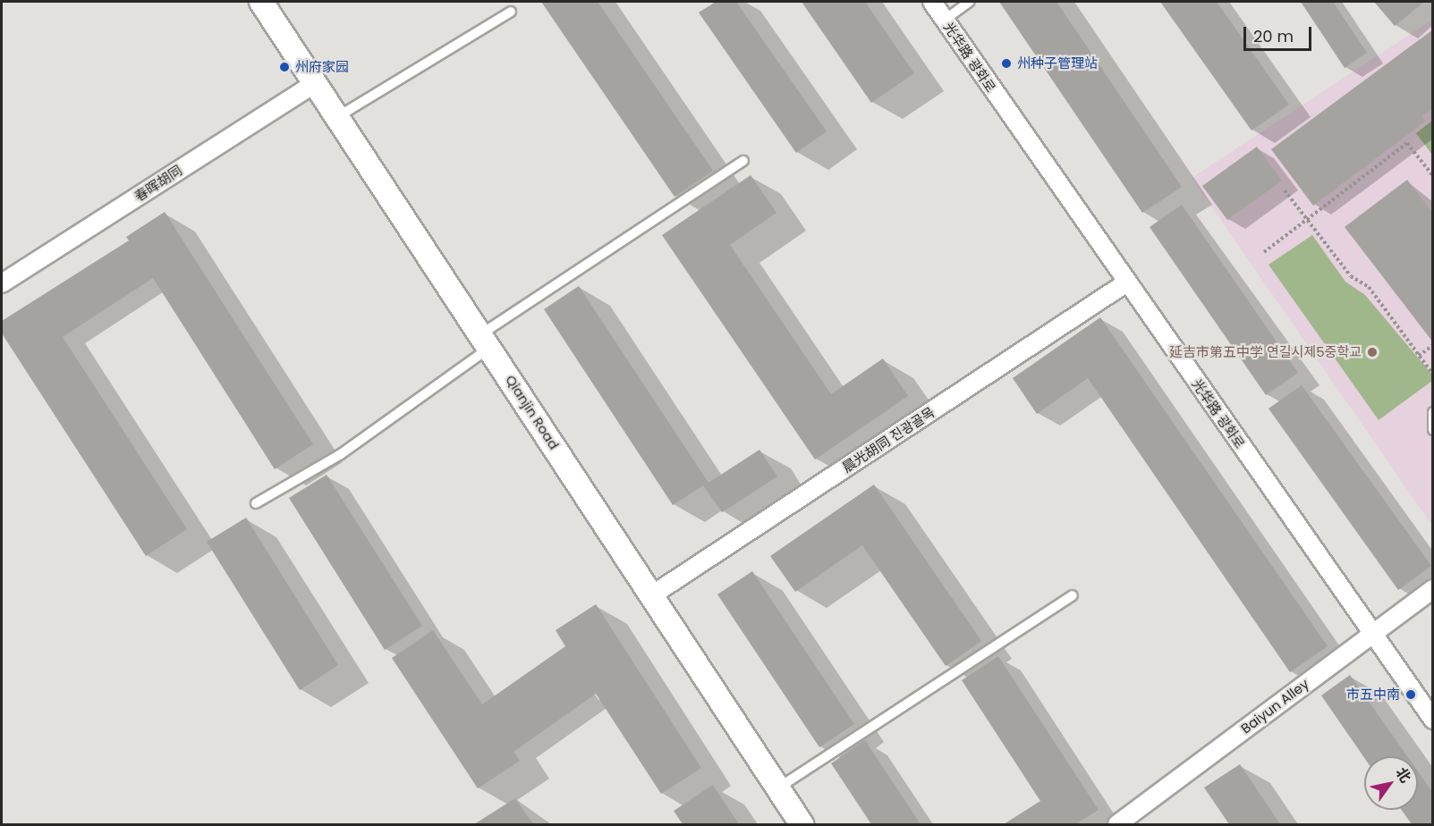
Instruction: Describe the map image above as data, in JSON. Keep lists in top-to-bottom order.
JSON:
{
  "streets": {
    "street": [
      "光华路 광화로",
      "春晖胡同",
      "Qianjin Road",
      "晨光胡同 진광골목",
      "Baiyun Alley"
    ]
  },
  "crossings": [
    ["光华路 광화로", "晨光胡同 진광골목"],
    ["光华路 광화로", "Baiyun Alley"],
    ["春晖胡同", "Qianjin Road"],
    ["Qianjin Road", "晨光胡同 진광골목"]
  ],
  "places": [
    "州种子管理站",
    "州府家园",
    "延吉市第五中学 연길시제5중학교",
    "市五中南"
  ],
  "scale_bar": "20 m",
  "north": "top right"
}
